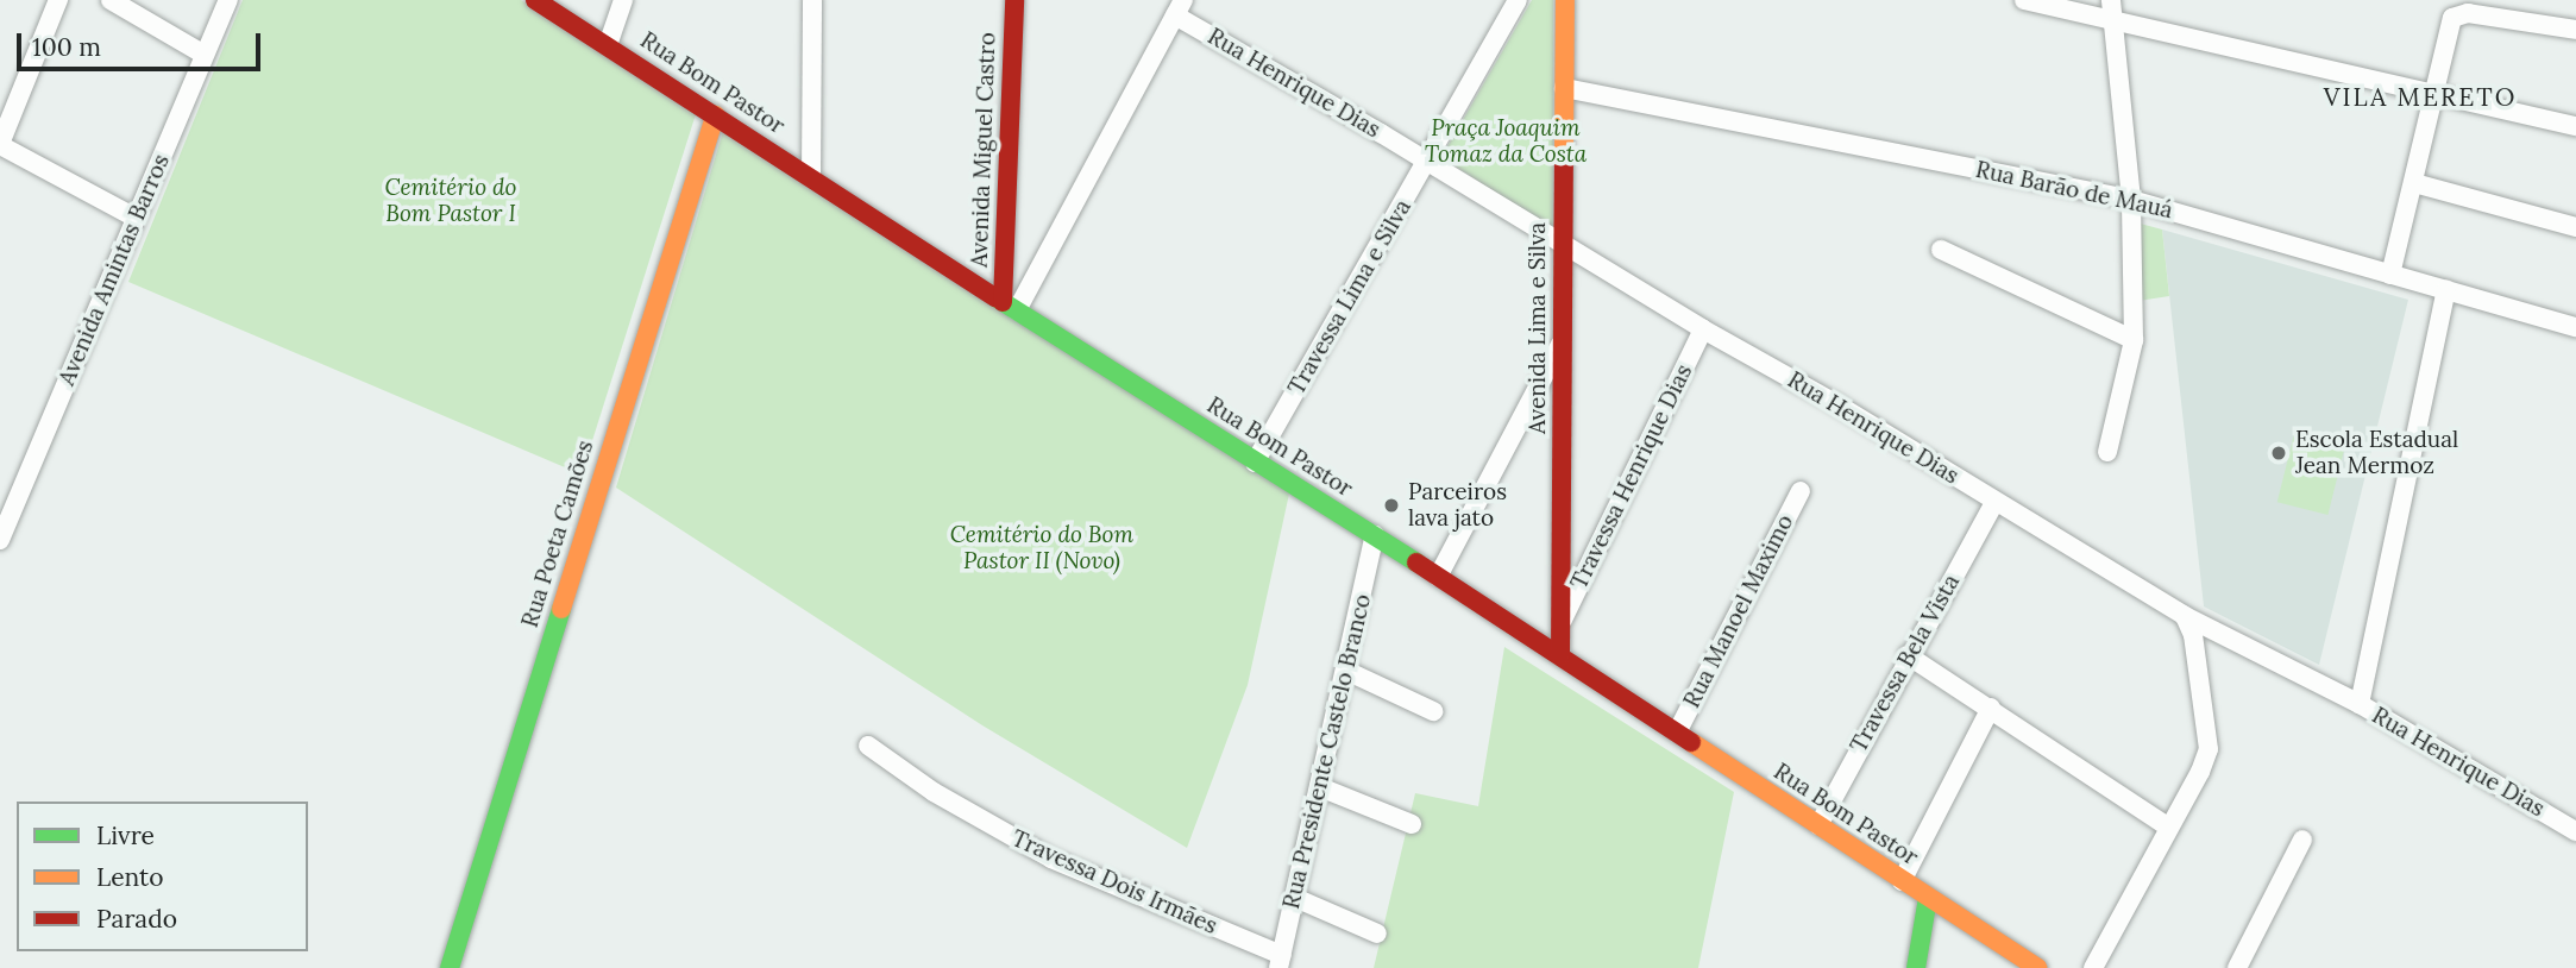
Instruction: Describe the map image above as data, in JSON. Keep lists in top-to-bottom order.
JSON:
{
  "streets": {
    "main road": [
      "Rua Bom Pastor",
      "Avenida Miguel Castro",
      "Avenida Lima e Silva",
      "Rua Poeta Camões"
    ],
    "street": [
      "Rua Henrique Dias",
      "Rua Barão de Mauá",
      "Avenida Amintas Barros",
      "Travessa Lima e Silva",
      "Travessa Henrique Dias",
      "Rua Manoel Maximo",
      "Travessa Bela Vista",
      "Rua Presidente Castelo Branco",
      "Travessa Dois Irmães"
    ]
  },
  "crossings": [
    ["Rua Bom Pastor", "Avenida Miguel Castro"],
    ["Rua Bom Pastor", "Travessa Lima e Silva"],
    ["Rua Bom Pastor", "Avenida Lima e Silva"],
    ["Rua Bom Pastor", "Rua Poeta Camões"],
    ["Rua Bom Pastor", "Rua Manoel Maximo"],
    ["Rua Bom Pastor", "Travessa Bela Vista"],
    ["Rua Bom Pastor", "Rua Presidente Castelo Branco"],
    ["Rua Henrique Dias", "Travessa Lima e Silva"],
    ["Rua Henrique Dias", "Avenida Lima e Silva"],
    ["Rua Henrique Dias", "Travessa Henrique Dias"],
    ["Rua Henrique Dias", "Travessa Bela Vista"],
    ["Rua Barão de Mauá", "Avenida Lima e Silva"],
    ["Avenida Lima e Silva", "Travessa Henrique Dias"],
    ["Rua Presidente Castelo Branco", "Travessa Dois Irmães"]
  ],
  "districts": ["VILA MERETO"],
  "parks": ["Praça Joaquim Tomaz da Costa", "Cemitério do Bom Pastor I", "Cemitério do Bom Pastor II (Novo)"],
  "places": ["Escola Estadual Jean Mermoz", "Parceiros lava jato"],
  "legend": ["Livre", "Lento", "Parado"],
  "scale_bar": "100 m"
}
